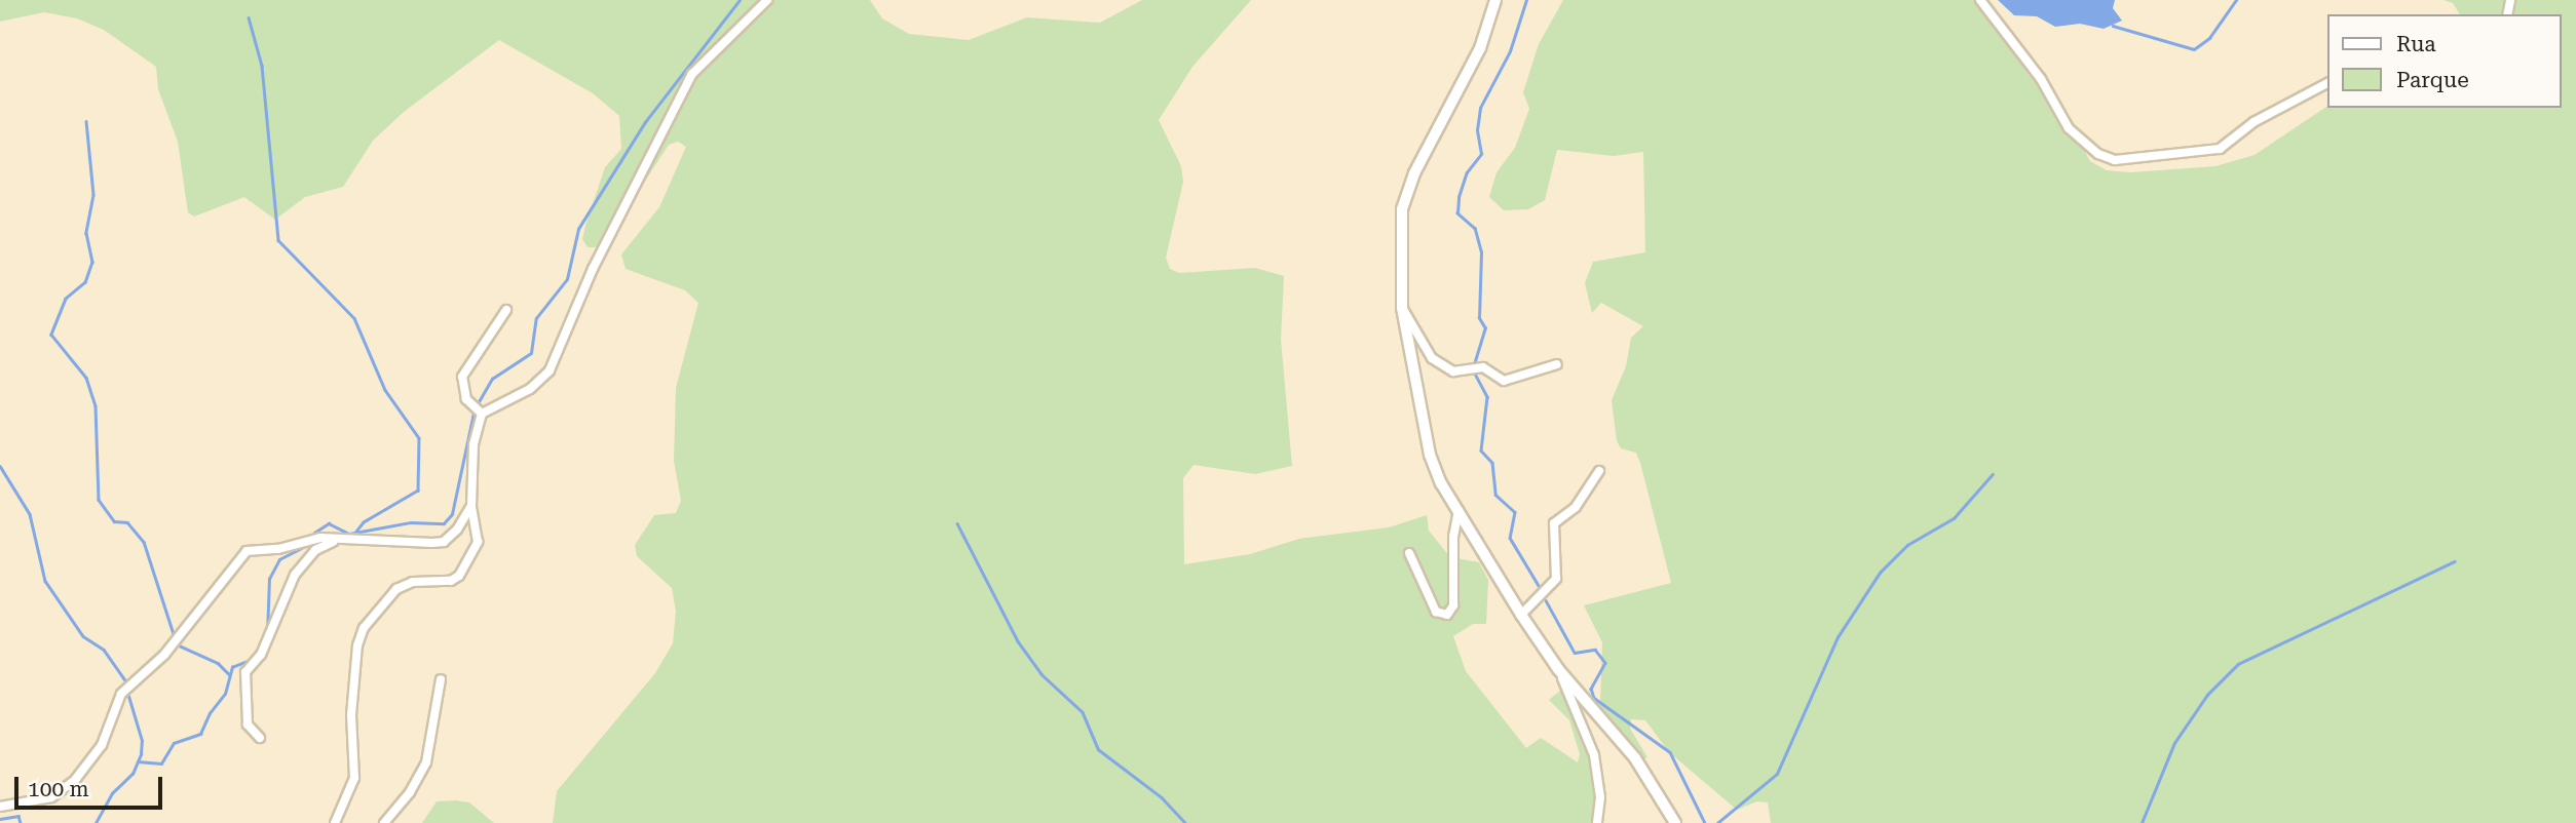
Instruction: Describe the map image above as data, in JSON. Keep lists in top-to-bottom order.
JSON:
{
  "legend": ["Rua", "Parque"],
  "scale_bar": "100 m"
}
